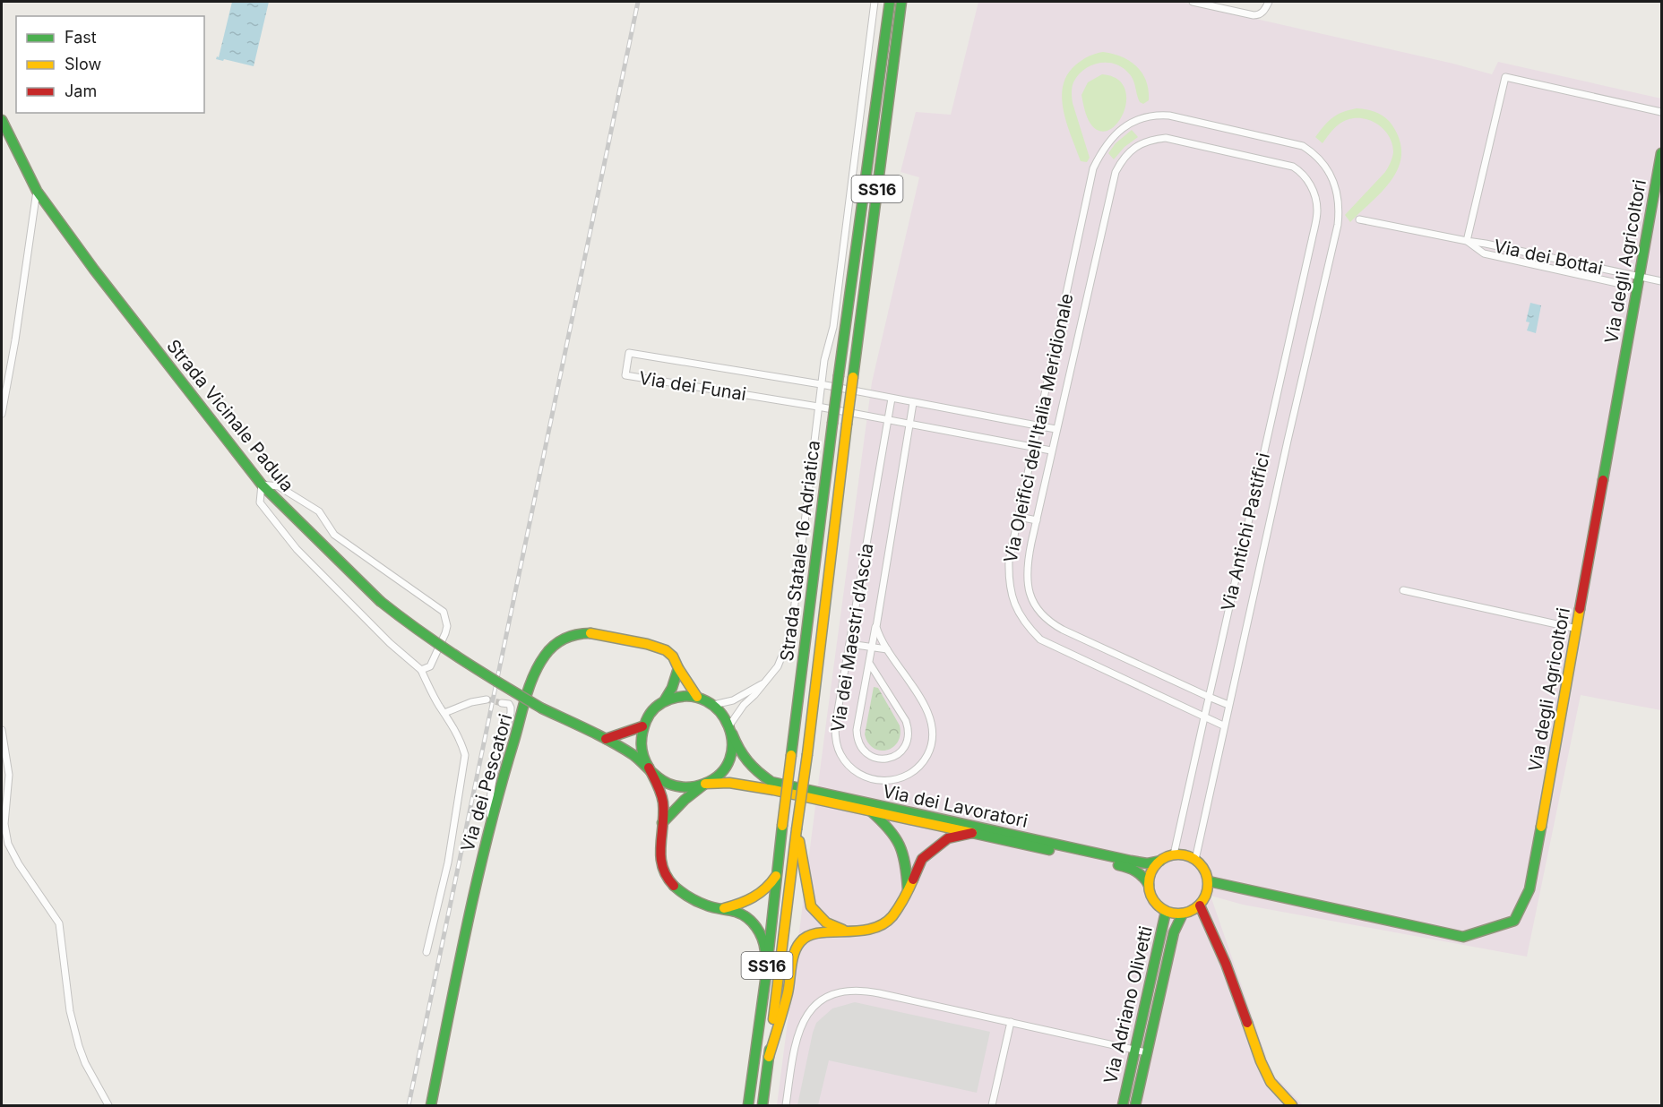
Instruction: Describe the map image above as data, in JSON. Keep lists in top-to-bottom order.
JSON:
{
  "streets": {
    "main road": [
      "SS16",
      "Via degli Agricoltori",
      "Strada Vicinale Padula",
      "Strada Statale 16 Adriatica",
      "Via dei Pescatori",
      "Via dei Lavoratori",
      "Via Adriano Olivetti"
    ],
    "street": [
      "Via dei Bottai",
      "Via dei Funai",
      "Via Oleifici dell'Italia Meridionale",
      "Via Antichi Pastifici",
      "Via dei Maestri d’Ascia"
    ]
  },
  "crossings": [
    ["Via dei Bottai", "Via degli Agricoltori"],
    ["Via degli Agricoltori", "Via Antichi Pastifici"],
    ["Via degli Agricoltori", "Via Adriano Olivetti"],
    ["Via dei Funai", "Via Oleifici dell'Italia Meridionale"],
    ["Via dei Funai", "Via dei Maestri d’Ascia"],
    ["Strada Vicinale Padula", "Via dei Pescatori"],
    ["Strada Vicinale Padula", "Via dei Lavoratori"],
    ["Via Oleifici dell'Italia Meridionale", "Via Antichi Pastifici"],
    ["Via Antichi Pastifici", "Via Adriano Olivetti"]
  ],
  "legend": ["Fast", "Slow", "Jam"]
}
